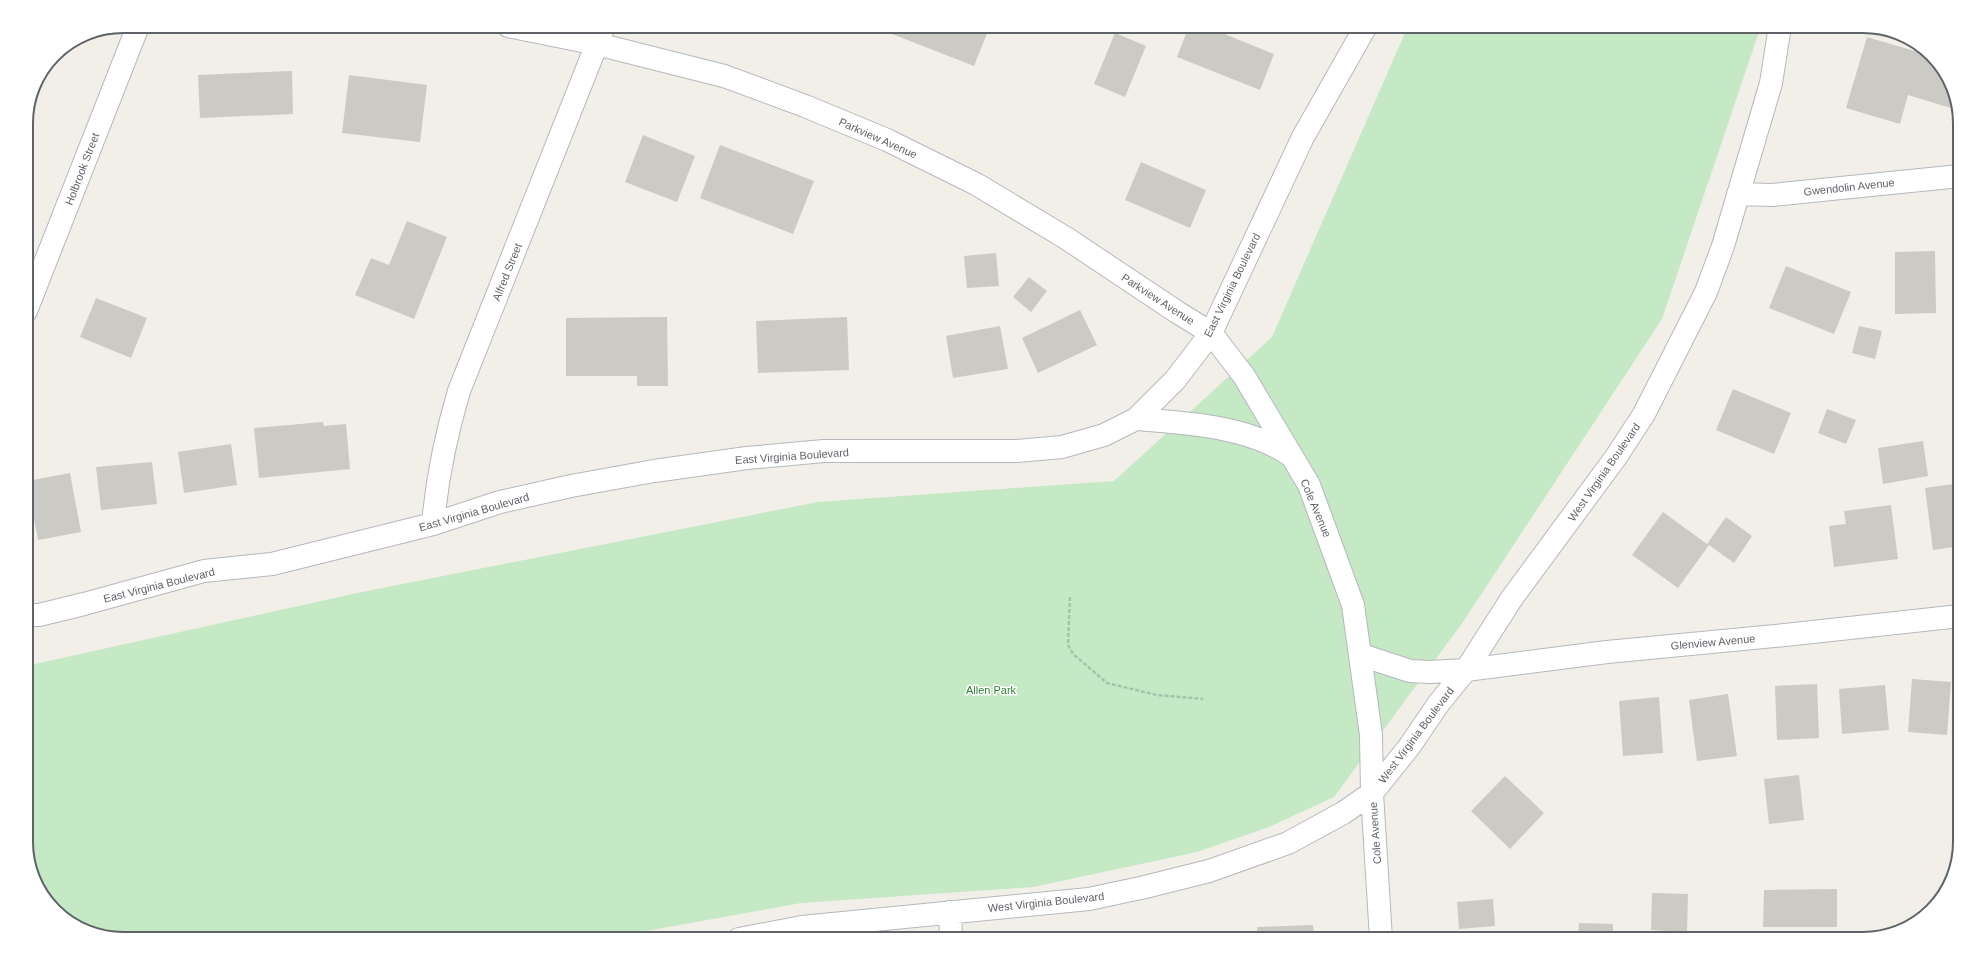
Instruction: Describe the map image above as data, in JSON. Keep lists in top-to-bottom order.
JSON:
{
  "streets": {
    "street": [
      "Parkview Avenue",
      "Holbrook Street",
      "Gwendolin Avenue",
      "Alfred Street",
      "East Virginia Boulevard",
      "West Virginia Boulevard",
      "Cole Avenue",
      "Glenview Avenue"
    ]
  },
  "crossings": [
    ["Parkview Avenue", "Alfred Street"],
    ["Parkview Avenue", "East Virginia Boulevard"],
    ["Parkview Avenue", "Cole Avenue"],
    ["Gwendolin Avenue", "West Virginia Boulevard"],
    ["Alfred Street", "East Virginia Boulevard"],
    ["East Virginia Boulevard", "Cole Avenue"],
    ["West Virginia Boulevard", "Cole Avenue"],
    ["West Virginia Boulevard", "Glenview Avenue"]
  ],
  "parks": ["Allen Park"]
}
